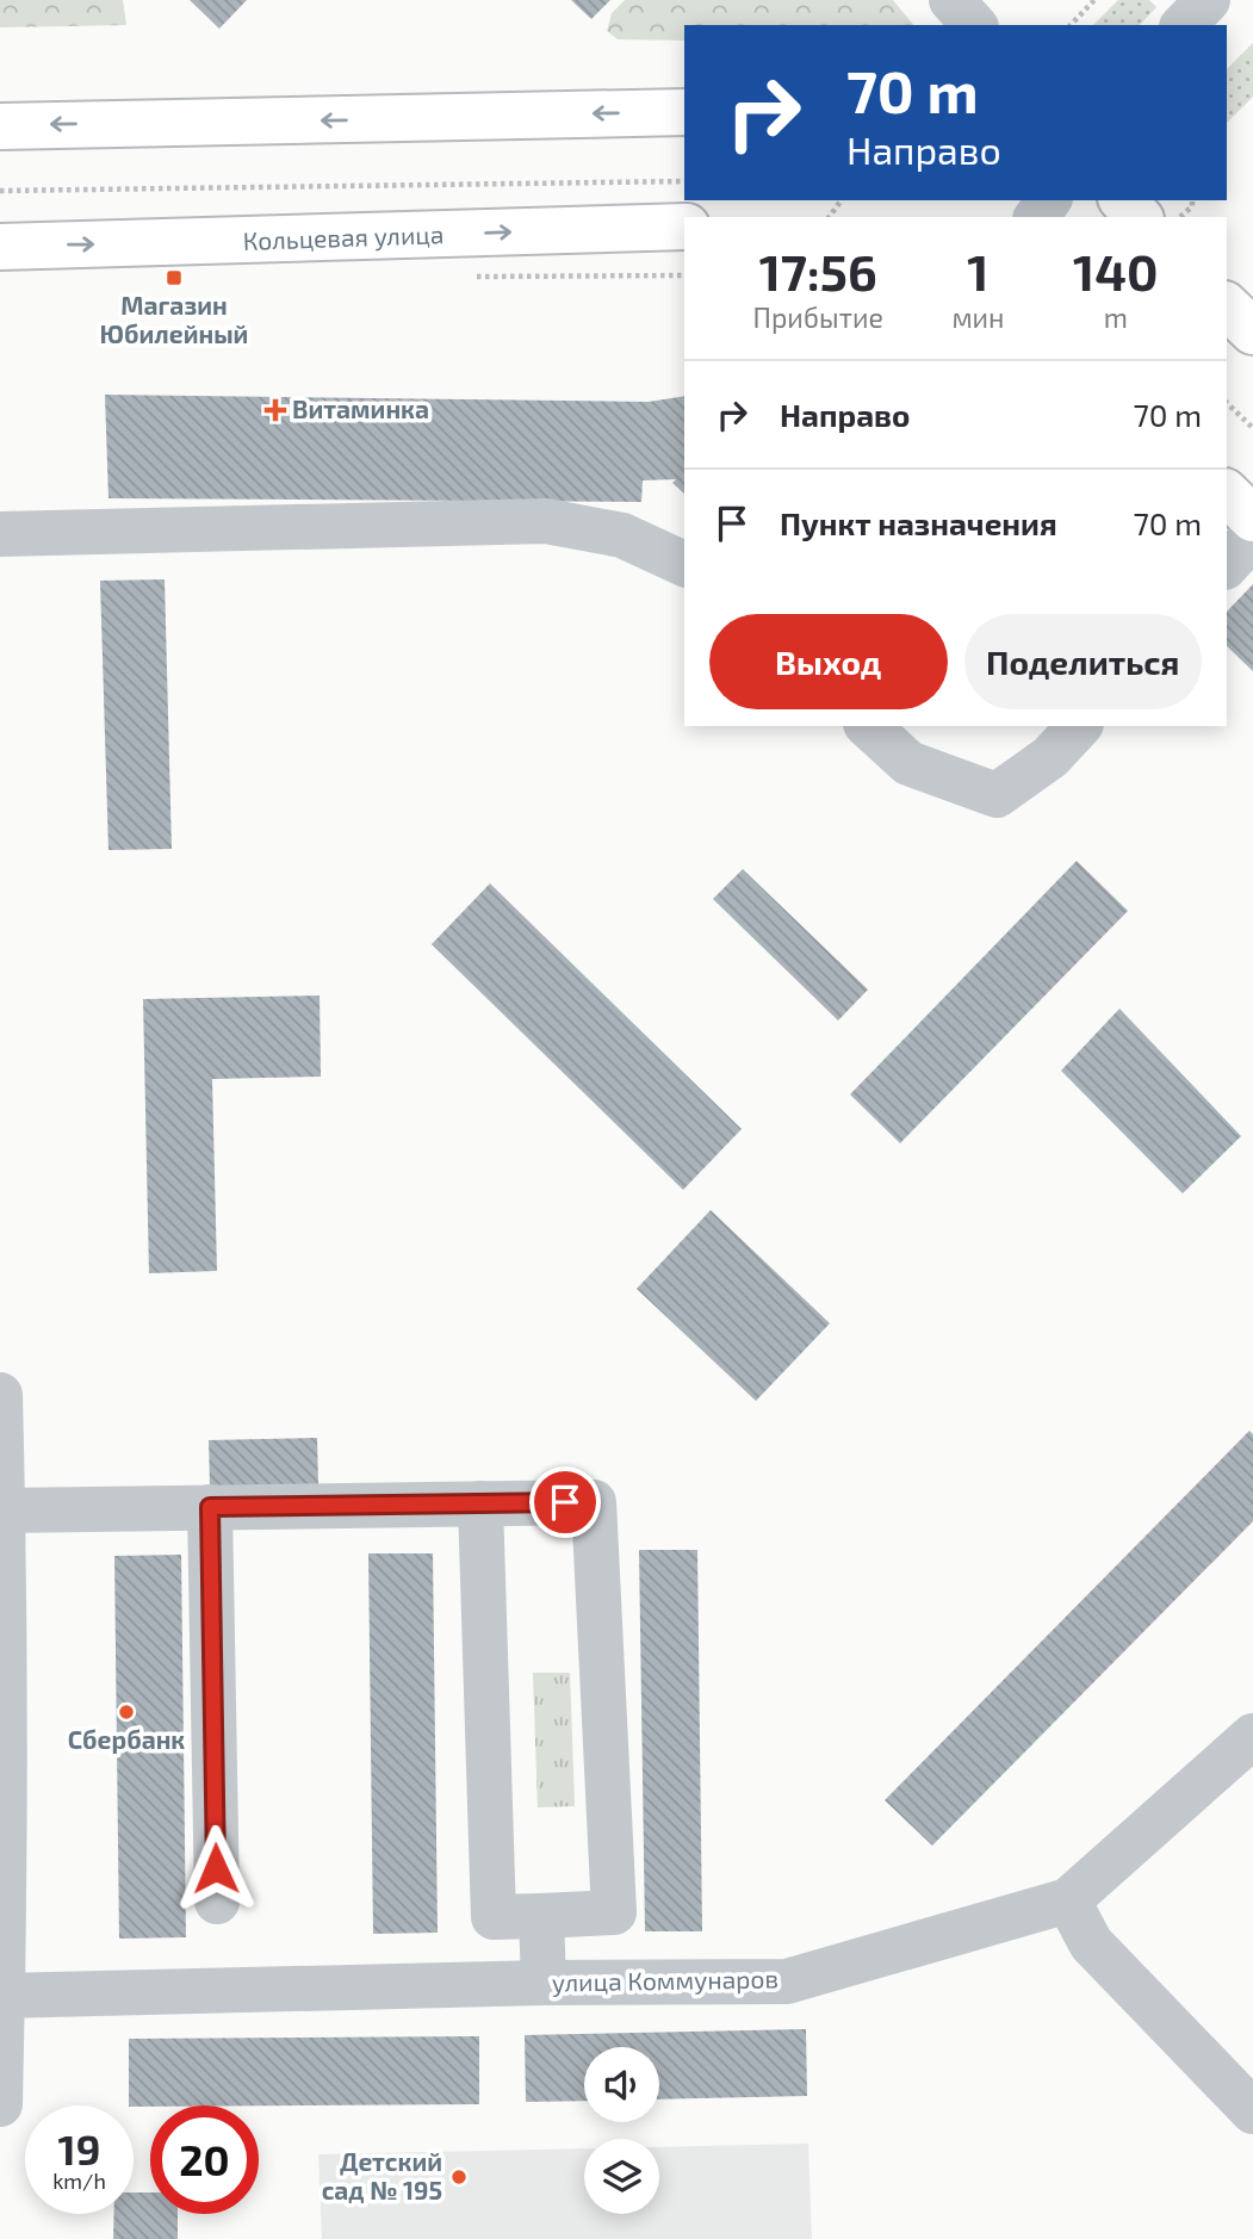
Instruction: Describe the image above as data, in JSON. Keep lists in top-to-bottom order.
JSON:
{
  "streets": {
    "main road": ["Кольцевая улица"],
    "street": ["улица Коммунаров"]
  },
  "places": {
    "transit": ["Магазин Юбилейный"],
    "health": ["Витаминка"],
    "other": ["Сбербанк", "Детский сад № 195"]
  },
  "page": {
    "turn": ["70 m", "Направо"],
    "eta": [
      "17:56",
      "Прибытие",
      "1",
      "мин",
      "140",
      "m"
    ],
    "list": [
      {
        "name": "Направо",
        "value": "70 m"
      },
      {
        "name": "Пункт назначения",
        "value": "70 m"
      }
    ],
    "buttons": ["Выход", "Поделиться"],
    "speed": "19 km/h",
    "limit": "20"
  }
}
